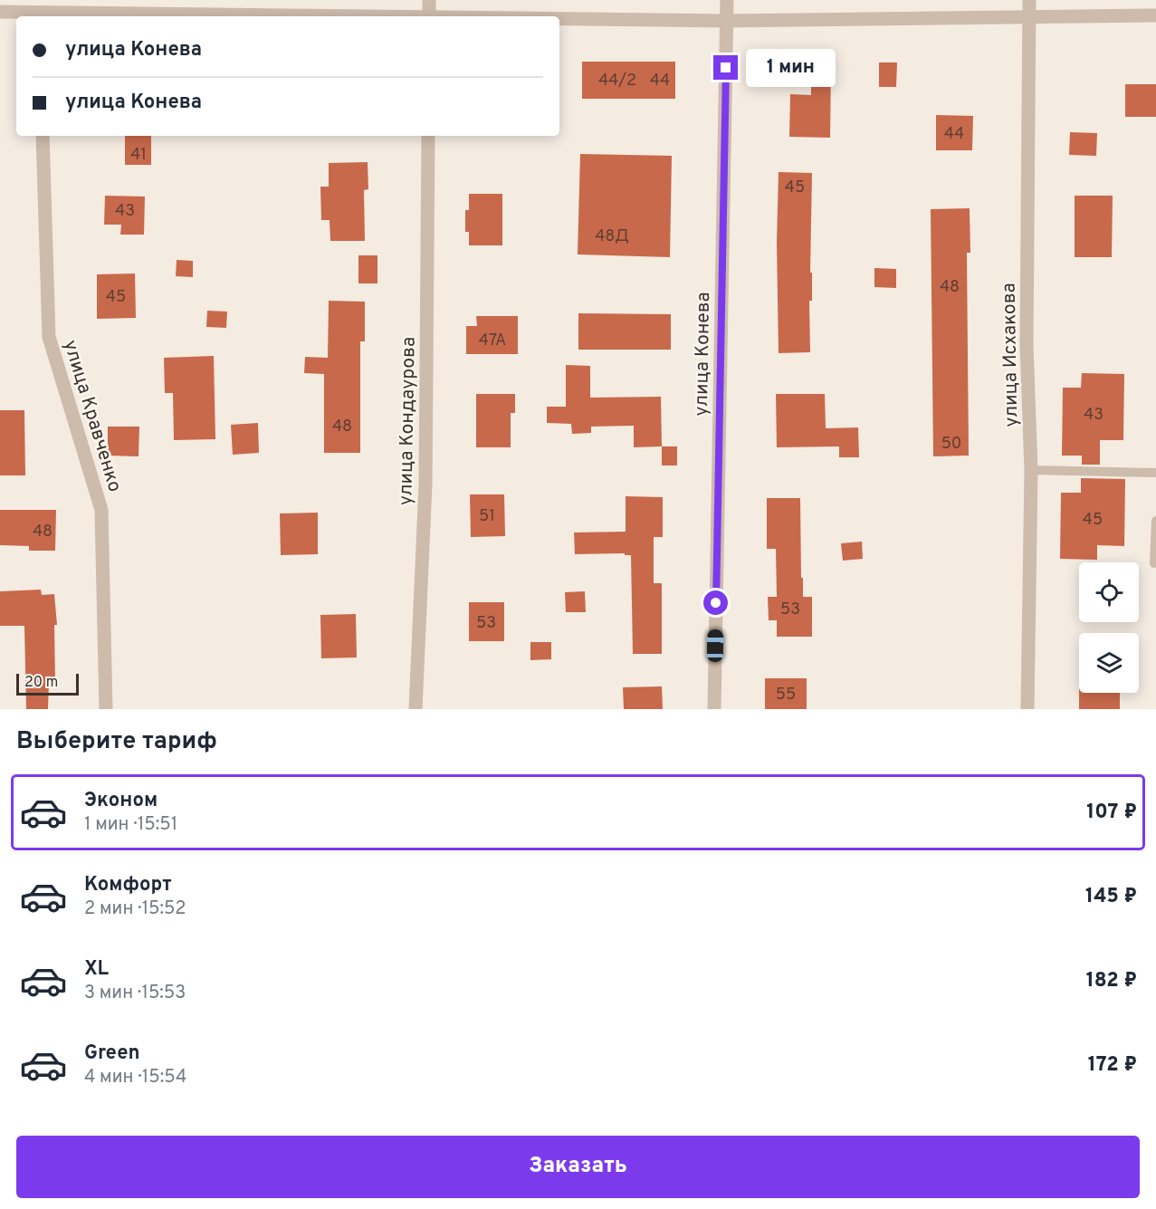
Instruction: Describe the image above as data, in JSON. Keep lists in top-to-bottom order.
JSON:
{
  "streets": {
    "street": [
      "улица Конева",
      "улица Исхакова",
      "улица Кравченко",
      "улица Кондаурова"
    ]
  },
  "house_numbers": [
    "44/2",
    "44",
    "44",
    "41",
    "45",
    "43",
    "48Д",
    "48",
    "45",
    "47А",
    "43",
    "48",
    "50",
    "51",
    "45",
    "48",
    "53",
    "53",
    "55"
  ],
  "scale_bar": "20 m",
  "page": {
    "banner": ["улица Конева", "улица Конева"],
    "bubble": "1 мин",
    "scale": "20 m",
    "heading": "Выберите тариф",
    "list": [
      {
        "name": "Эконом",
        "note": "1 мин · 15:51",
        "value": "107 ₽"
      },
      {
        "name": "Комфорт",
        "note": "2 мин · 15:52",
        "value": "145 ₽"
      },
      {
        "name": "XL",
        "note": "3 мин · 15:53",
        "value": "182 ₽"
      },
      {
        "name": "Green",
        "note": "4 мин · 15:54",
        "value": "172 ₽"
      }
    ],
    "buttons": "Заказать"
  }
}
